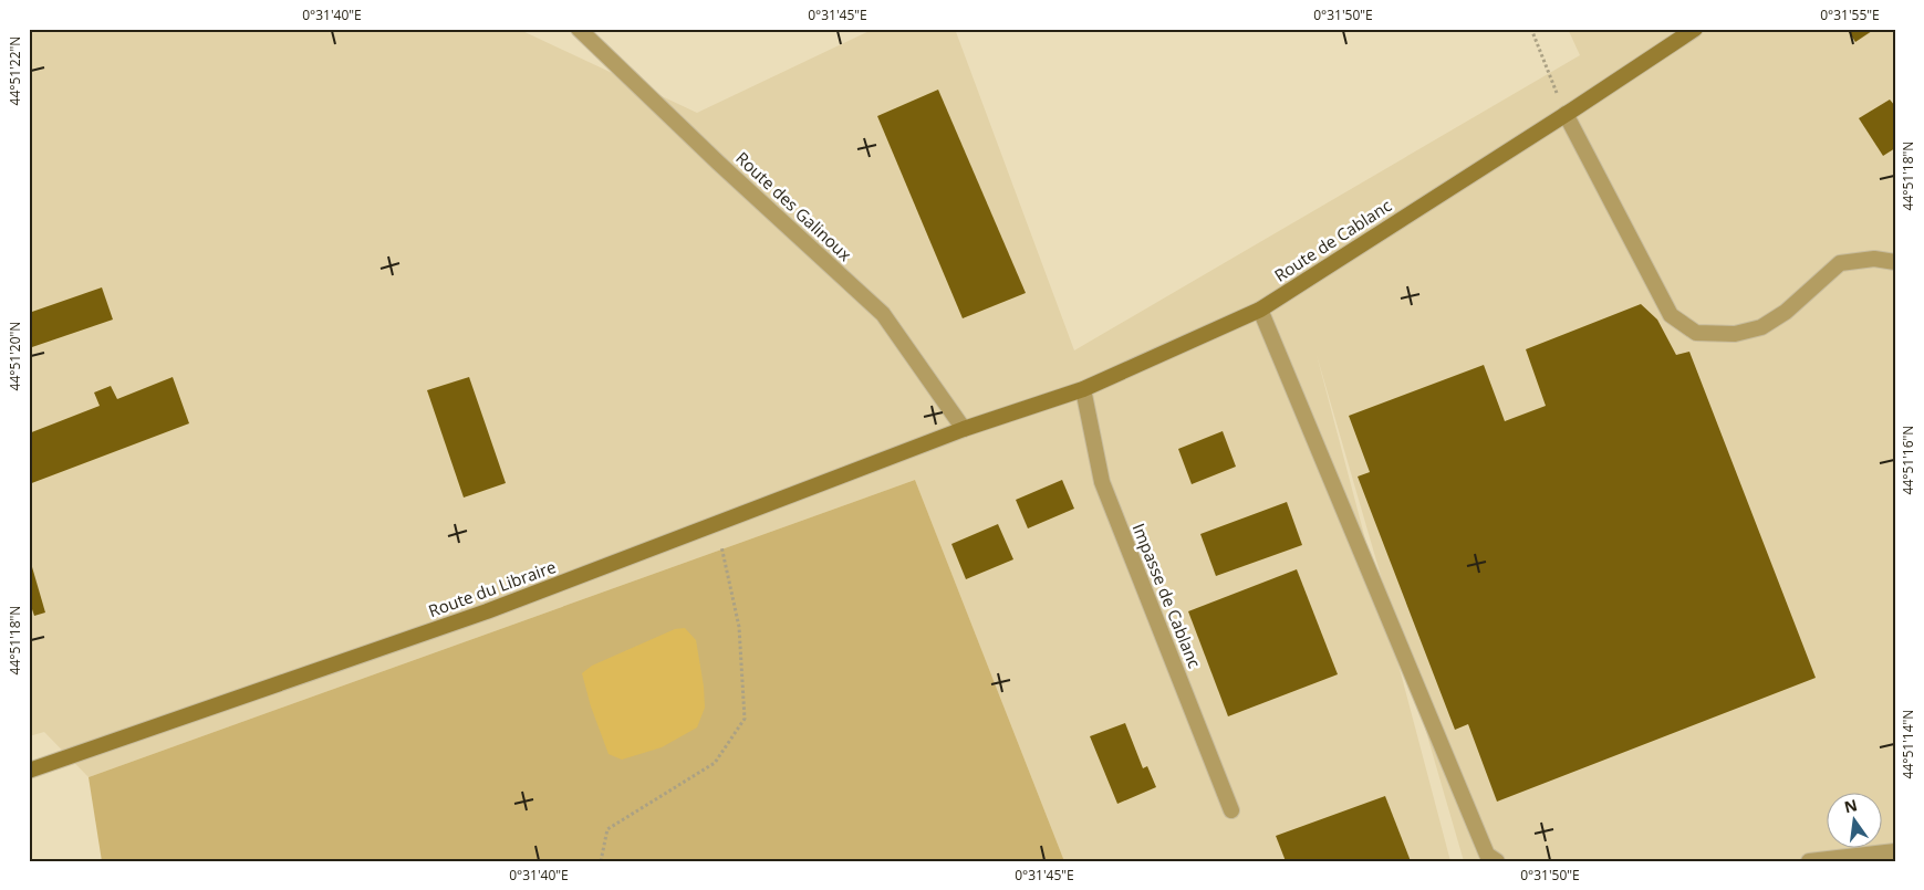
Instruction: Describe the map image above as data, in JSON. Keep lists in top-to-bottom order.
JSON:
{
  "streets": {
    "main road": ["Route de Cablanc", "Route du Libraire"],
    "street": ["Route des Galinoux", "Impasse de Cablanc"]
  },
  "crossings": [
    ["Route des Galinoux", "Route de Cablanc"],
    ["Route des Galinoux", "Route du Libraire"],
    ["Route de Cablanc", "Route du Libraire"],
    ["Route de Cablanc", "Impasse de Cablanc"]
  ],
  "north": "top",
  "coordinates": [
    "0°31'40\"E",
    "0°31'45\"E",
    "0°31'50\"E",
    "0°31'55\"E",
    "44°51'22\"N",
    "44°51'18\"N",
    "44°51'20\"N",
    "44°51'16\"N",
    "44°51'14\"N"
  ]
}
